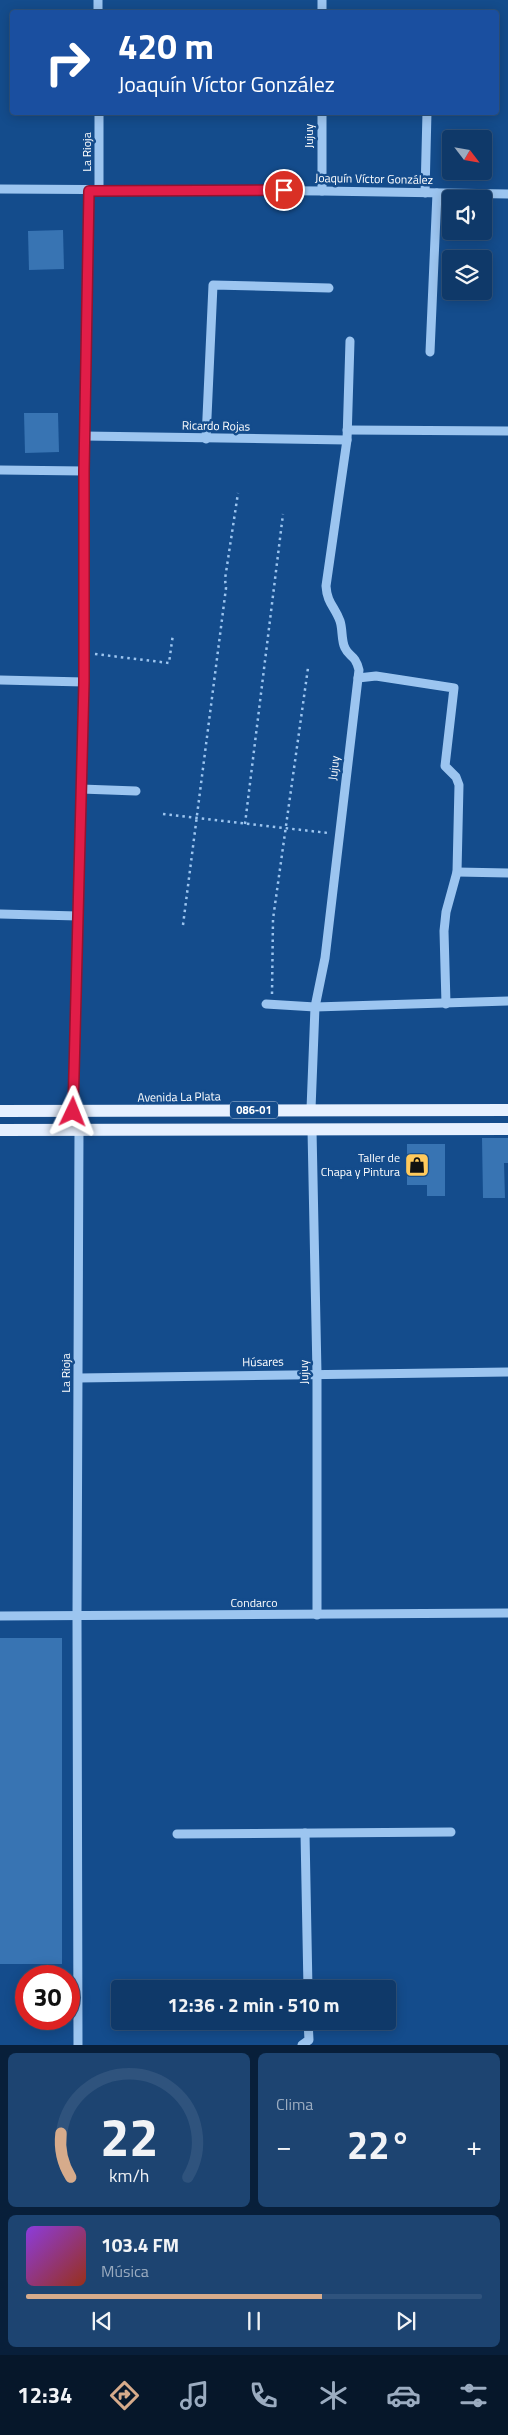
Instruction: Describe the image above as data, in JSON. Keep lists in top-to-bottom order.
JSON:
{
  "streets": {
    "main road": ["Avenida La Plata", "086-01"],
    "street": [
      "Jujuy",
      "La Rioja",
      "Joaquín Víctor González",
      "Ricardo Rojas",
      "Húsares",
      "Condarco"
    ]
  },
  "crossings": [
    ["Jujuy", "Joaquín Víctor González"],
    ["Jujuy", "Ricardo Rojas"],
    ["Jujuy", "Avenida La Plata"],
    ["Jujuy", "086-01"],
    ["Jujuy", "Húsares"],
    ["Jujuy", "Condarco"],
    ["La Rioja", "Joaquín Víctor González"],
    ["La Rioja", "086-01"],
    ["La Rioja", "Húsares"],
    ["La Rioja", "Condarco"]
  ],
  "places": {
    "shop": ["Taller de Chapa y Pintura"]
  },
  "north": "bottom right",
  "page": {
    "turn": ["420 m", "Joaquín Víctor González"],
    "limit": "30",
    "trip": "12:36 · 2 min · 510 m",
    "tile": "Clima",
    "heat": ["−", "22°", "+"],
    "song": ["103.4 FM", "Música"],
    "tabs": "12:34",
    "gauge": ["22", "km/h"]
  }
}
